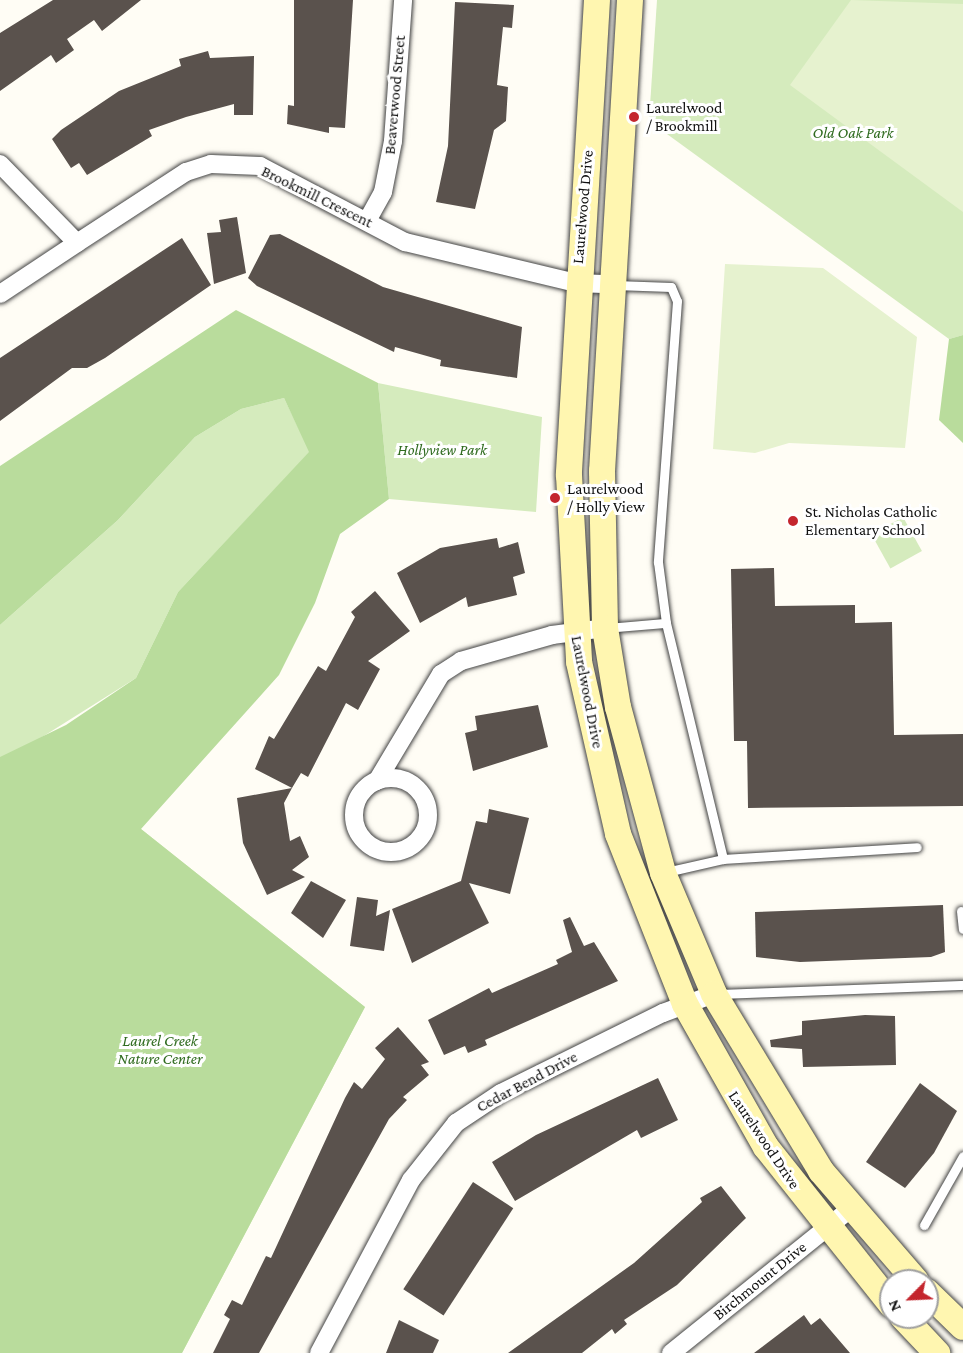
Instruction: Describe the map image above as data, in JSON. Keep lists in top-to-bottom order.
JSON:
{
  "streets": {
    "street": [
      "Beaverwood Street",
      "Brookmill Crescent",
      "Laurelwood Drive",
      "Cedar Bend Drive",
      "Birchmount Drive"
    ]
  },
  "crossings": [
    ["Beaverwood Street", "Brookmill Crescent"],
    ["Brookmill Crescent", "Laurelwood Drive"],
    ["Laurelwood Drive", "Cedar Bend Drive"],
    ["Laurelwood Drive", "Birchmount Drive"]
  ],
  "parks": ["Old Oak Park", "Hollyview Park", "Laurel Creek Nature Center"],
  "places": ["Laurelwood / Brookmill", "Laurelwood / Holly View", "St. Nicholas Catholic Elementary School"],
  "north": "bottom left"
}
